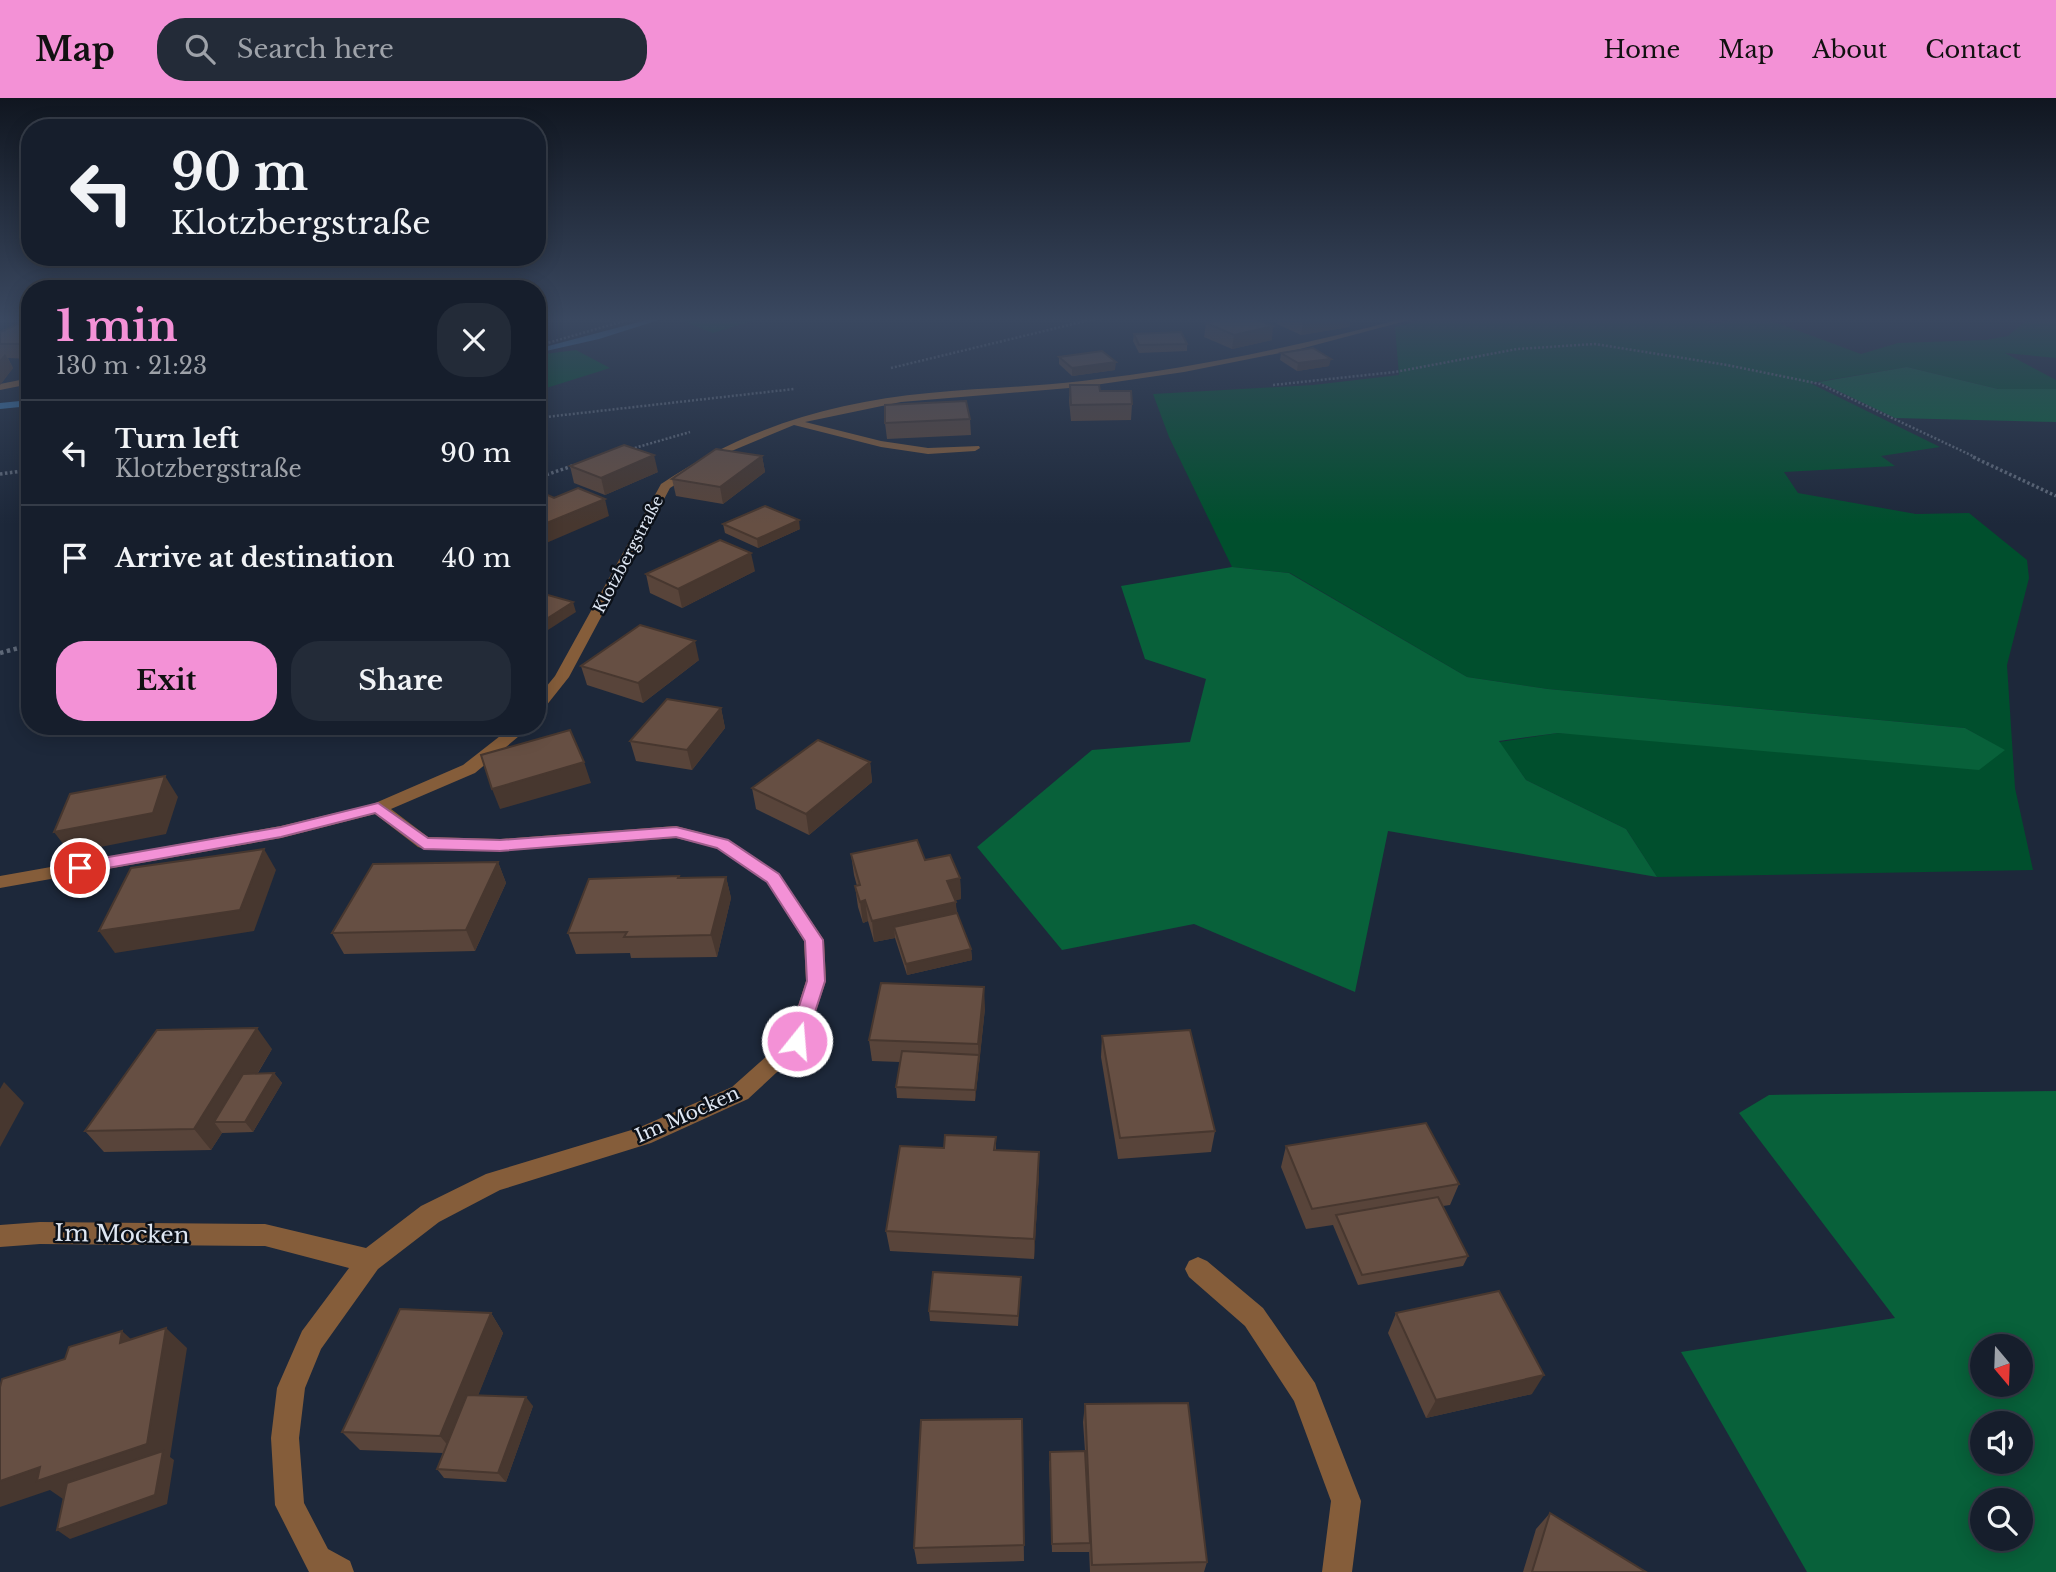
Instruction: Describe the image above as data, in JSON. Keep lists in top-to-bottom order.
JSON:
{
  "streets": {
    "street": ["Klotzbergstraße", "Im Mocken"]
  },
  "north": "bottom",
  "page": {
    "header": "Map",
    "search": "Search here",
    "nav": [
      "Home",
      "Map",
      "About",
      "Contact"
    ],
    "turn": ["90 m", "Klotzbergstraße"],
    "heading": ["1 min", "130 m · 21:23"],
    "list": [
      {
        "name": "Turn left",
        "note": "Klotzbergstraße",
        "value": "90 m"
      },
      {
        "name": "Arrive at destination",
        "value": "40 m"
      }
    ],
    "buttons": ["Exit", "Share"]
  }
}
